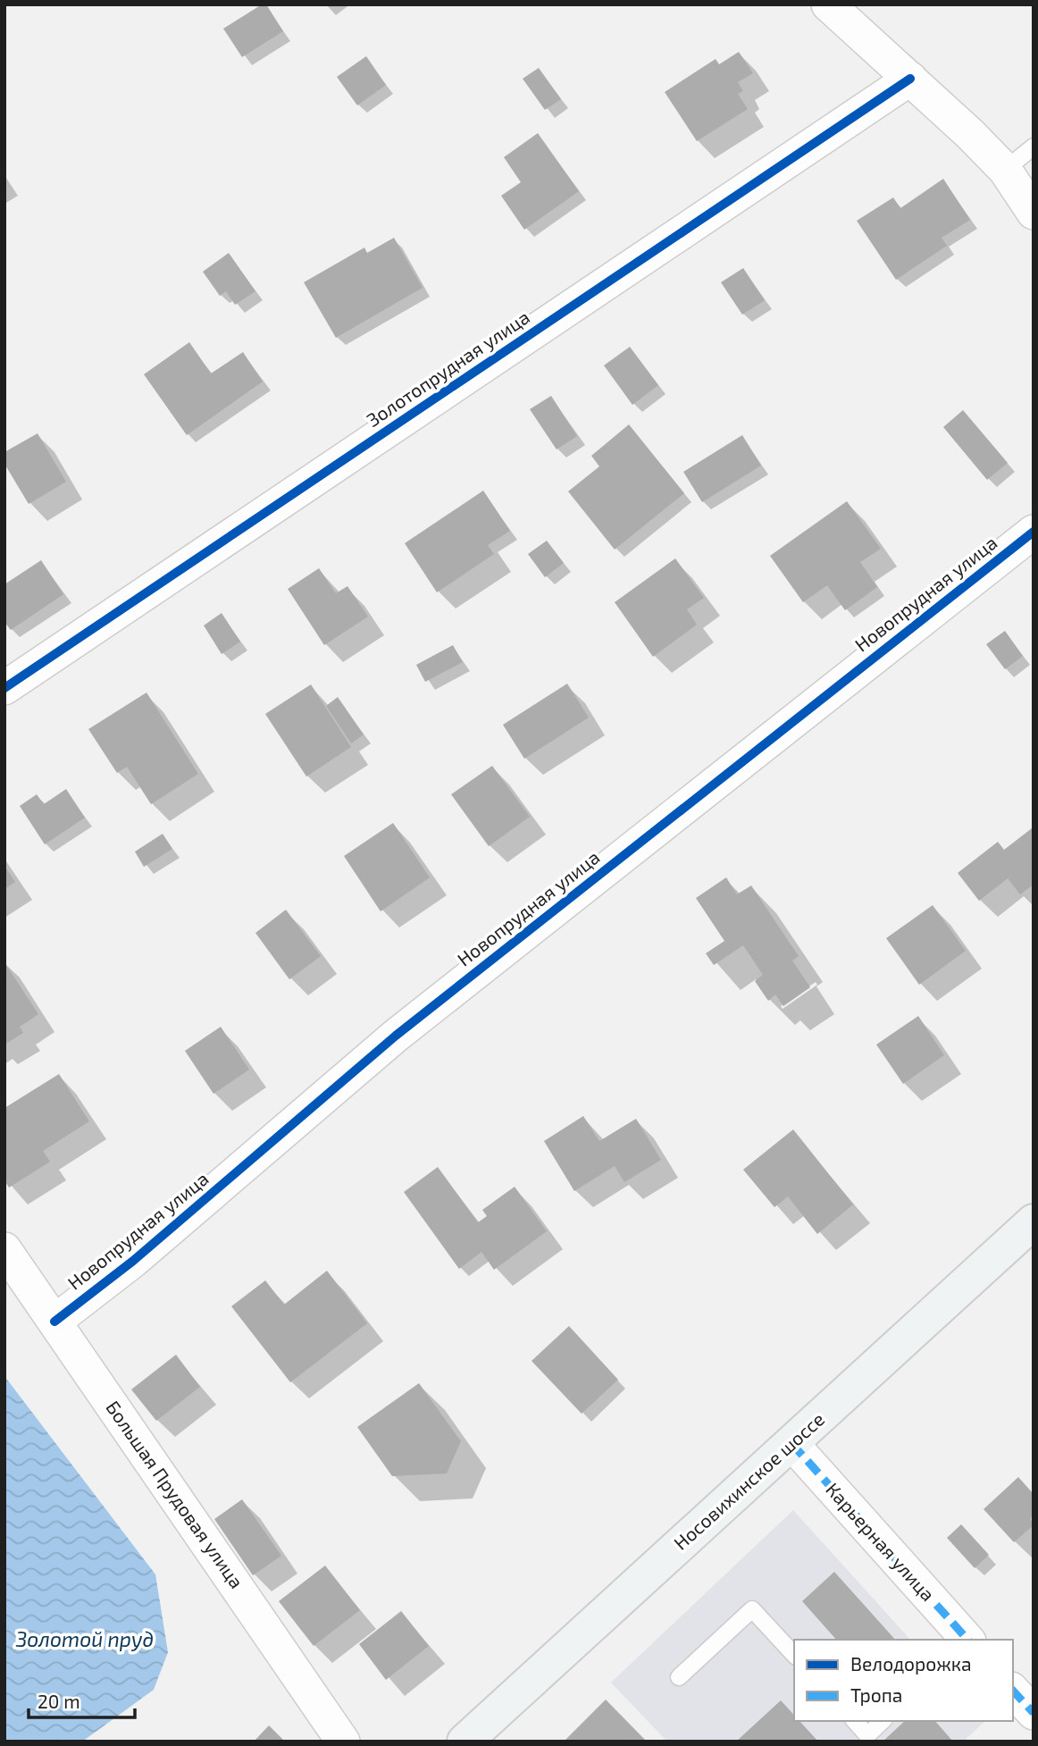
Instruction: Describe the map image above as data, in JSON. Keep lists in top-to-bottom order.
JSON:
{
  "streets": {
    "main road": ["Носовихинское шоссе"],
    "street": [
      "Золотопрудная улица",
      "Новопрудная улица",
      "Большая Прудовая улица",
      "Карьерная улица"
    ]
  },
  "crossings": [
    ["Новопрудная улица", "Большая Прудовая улица"],
    ["Носовихинское шоссе", "Карьерная улица"]
  ],
  "water": ["Золотой пруд"],
  "legend": ["Велодорожка", "Тропа"],
  "scale_bar": "20 m"
}
